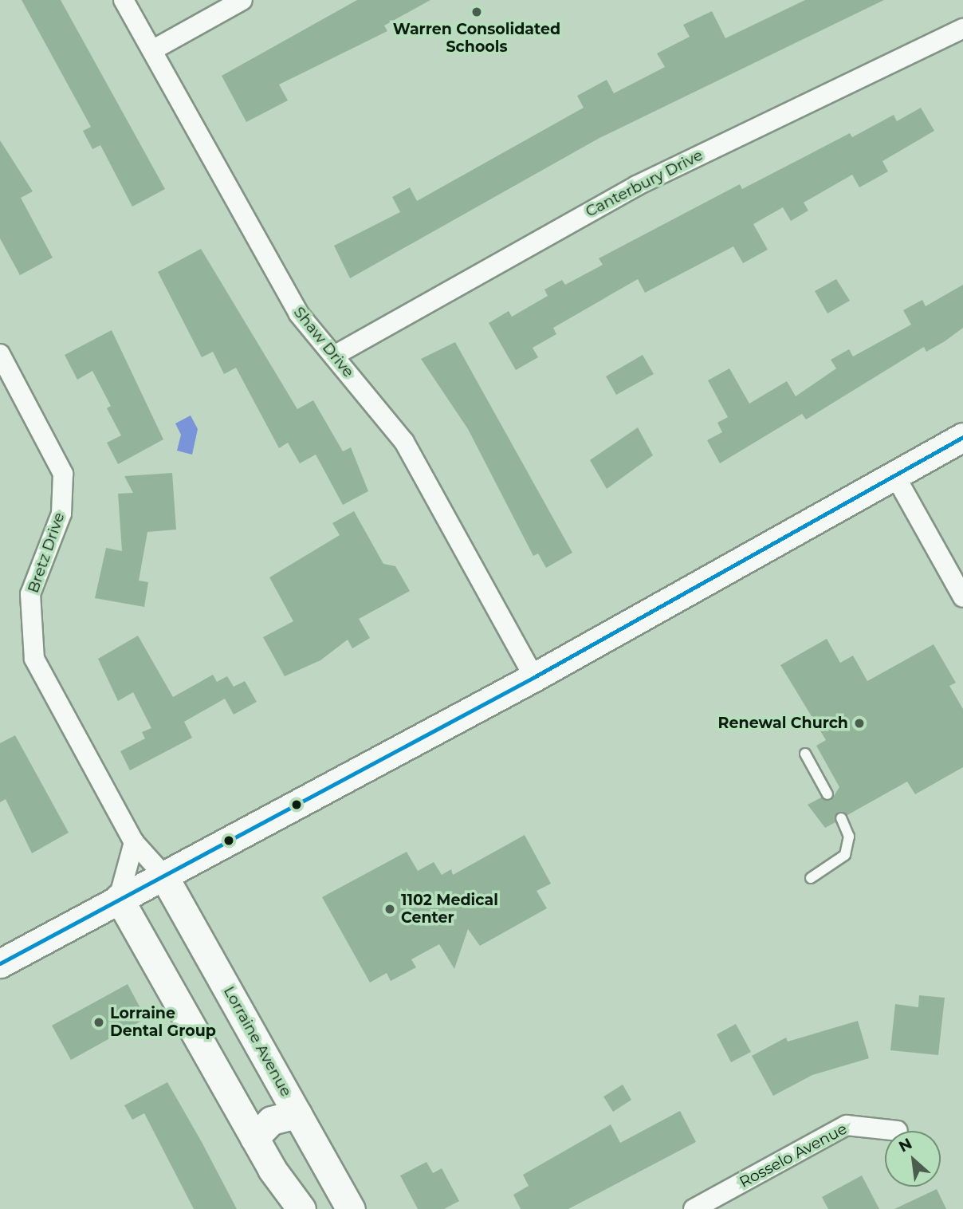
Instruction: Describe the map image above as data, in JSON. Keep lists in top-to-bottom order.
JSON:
{
  "streets": {
    "main road": ["Lorraine Avenue"],
    "street": [
      "Canterbury Drive",
      "Shaw Drive",
      "Bretz Drive",
      "Rosselo Avenue"
    ]
  },
  "crossings": [
    ["Canterbury Drive", "Shaw Drive"],
    ["Bretz Drive", "Lorraine Avenue"]
  ],
  "places": [
    "Warren Consolidated Schools",
    "Renewal Church",
    "1102 Medical Center",
    "Lorraine Dental Group"
  ],
  "north": "top left"
}
